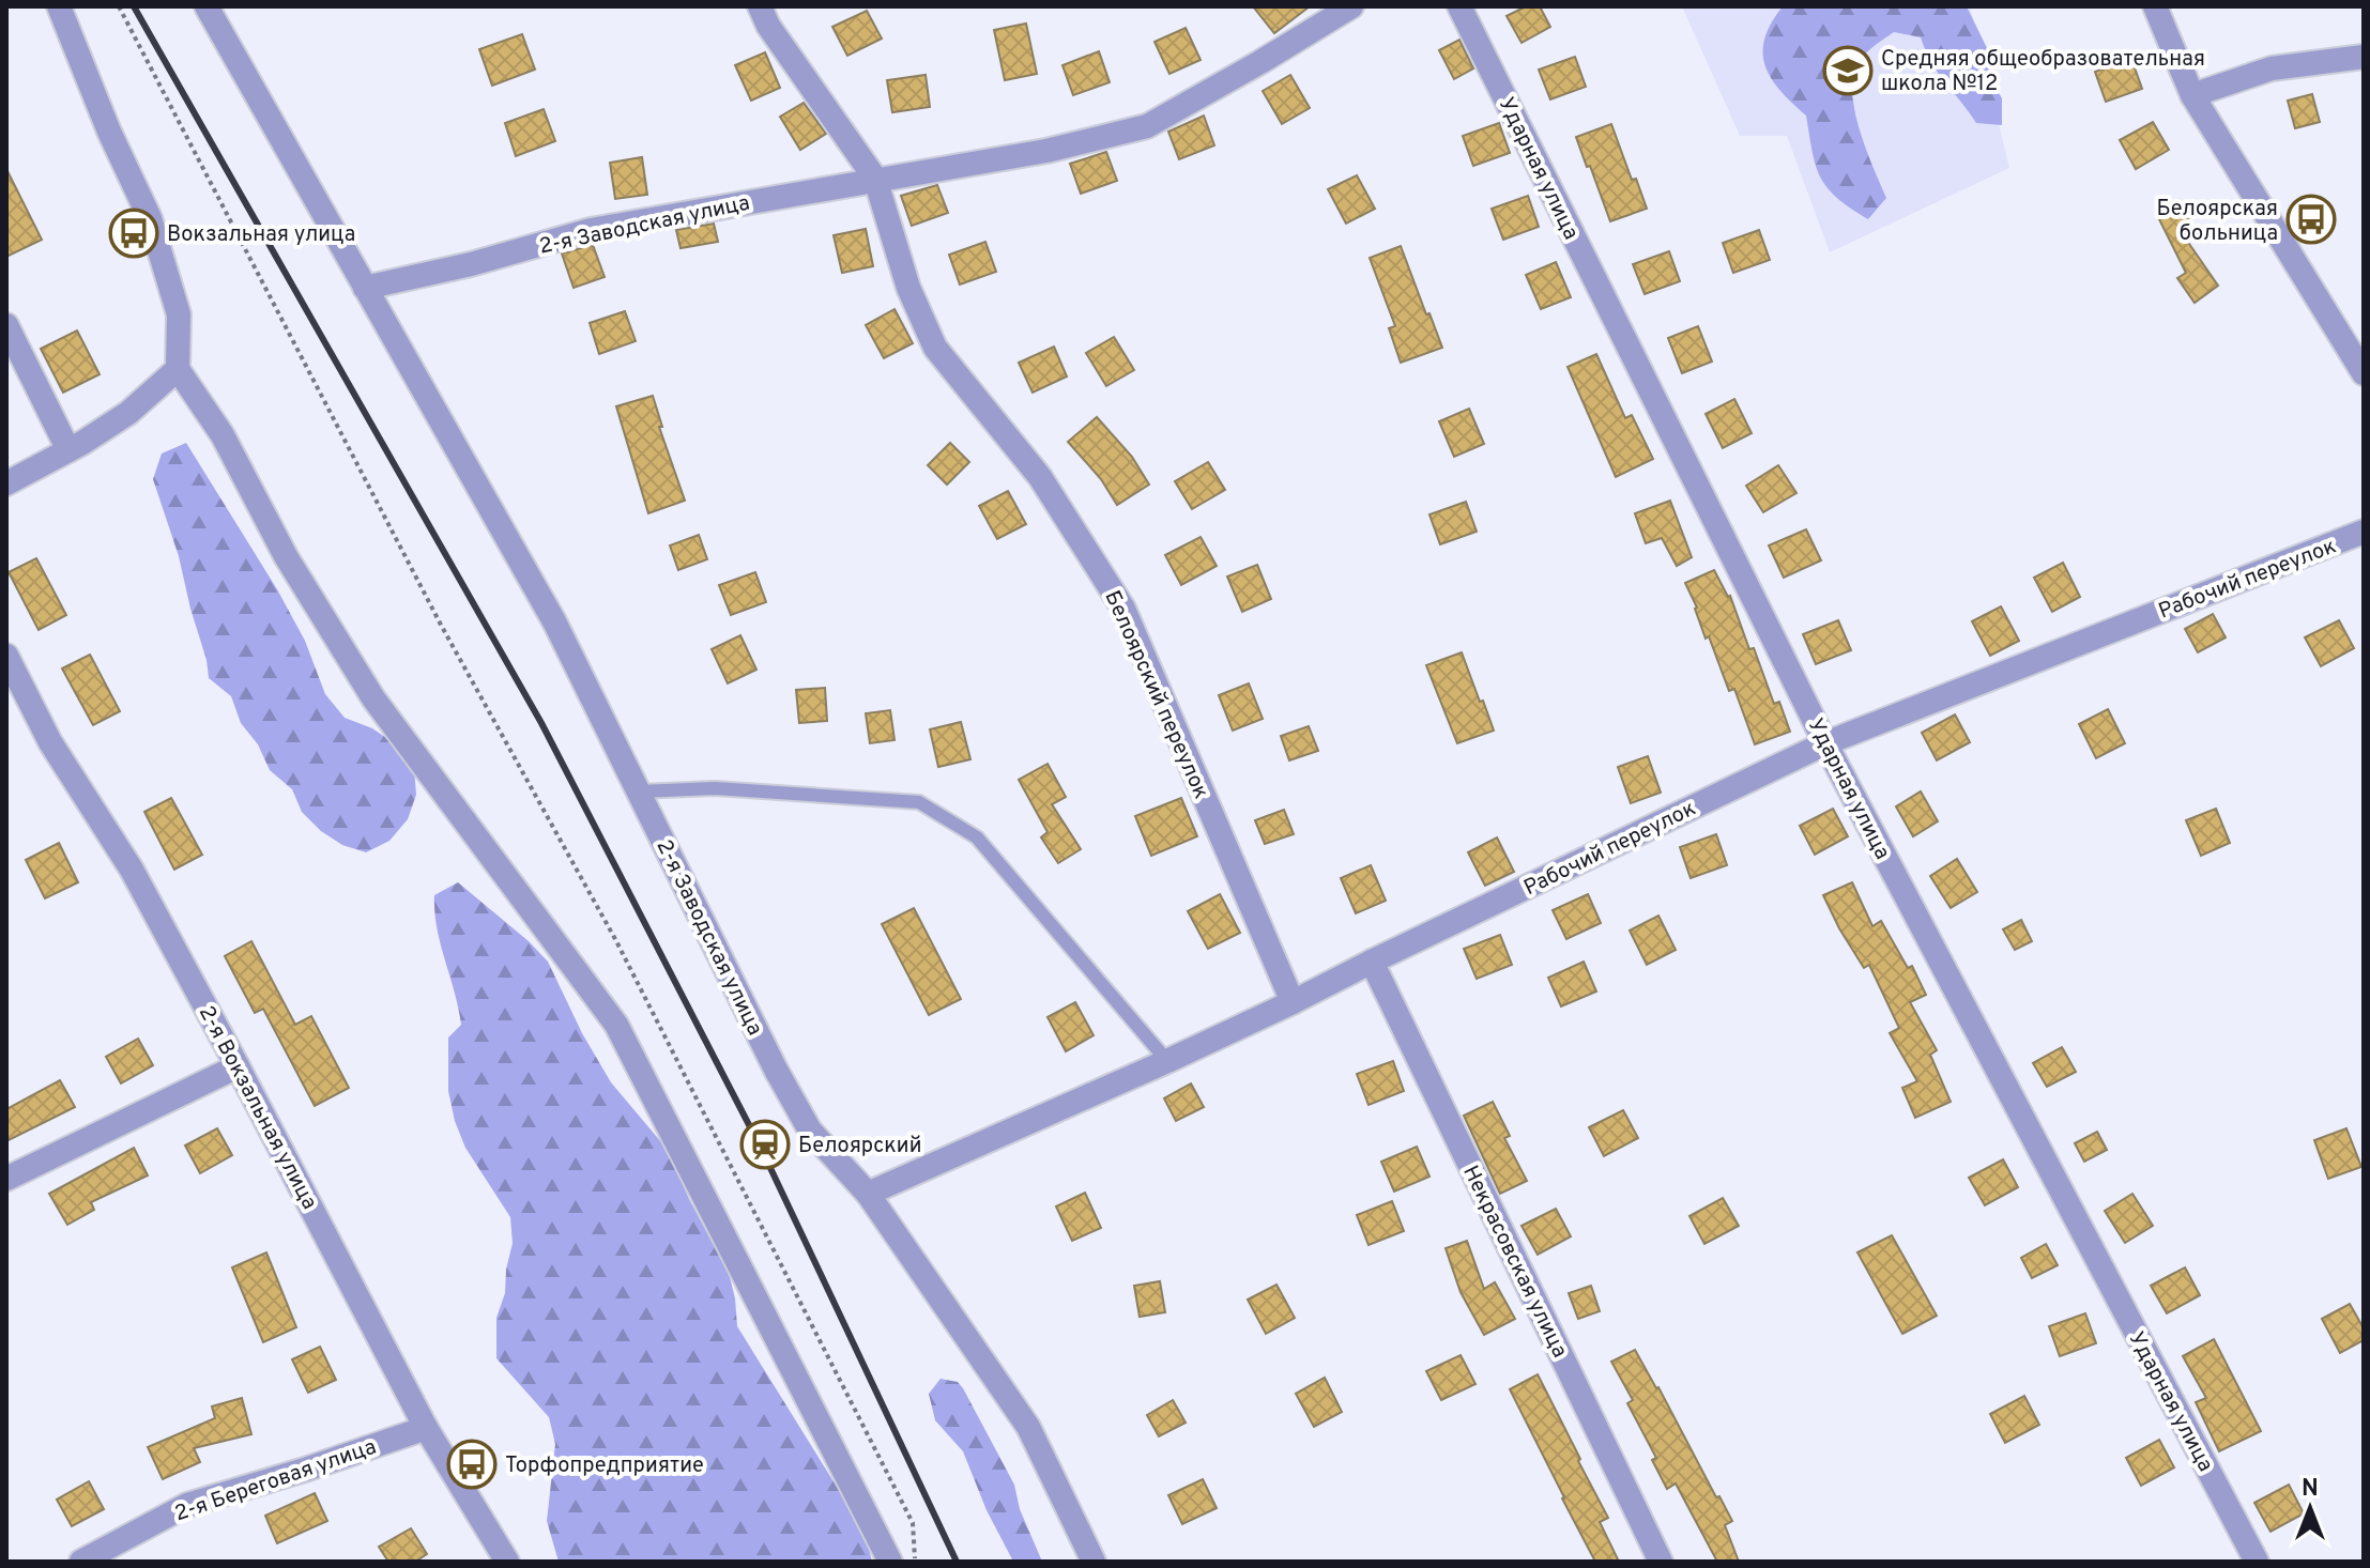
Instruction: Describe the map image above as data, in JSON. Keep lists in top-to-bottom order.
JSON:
{
  "streets": {
    "street": [
      "Ударная улица",
      "2-я Заводская улица",
      "Рабочий переулок",
      "Белоярский переулок",
      "2-я Вокзальная улица",
      "Некрасовская улица",
      "2-я Береговая улица"
    ]
  },
  "crossings": [
    ["Ударная улица", "Рабочий переулок"],
    ["2-я Заводская улица", "Рабочий переулок"],
    ["2-я Заводская улица", "Белоярский переулок"],
    ["Рабочий переулок", "Белоярский переулок"],
    ["Рабочий переулок", "Некрасовская улица"],
    ["2-я Вокзальная улица", "2-я Береговая улица"]
  ],
  "places": {
    "school or university": ["Средняя общеобразовательная школа №12"],
    "bus stop": ["Белоярская больница", "Вокзальная улица", "Торфопредприятие"],
    "station": ["Белоярский"]
  },
  "north": "top"
}
